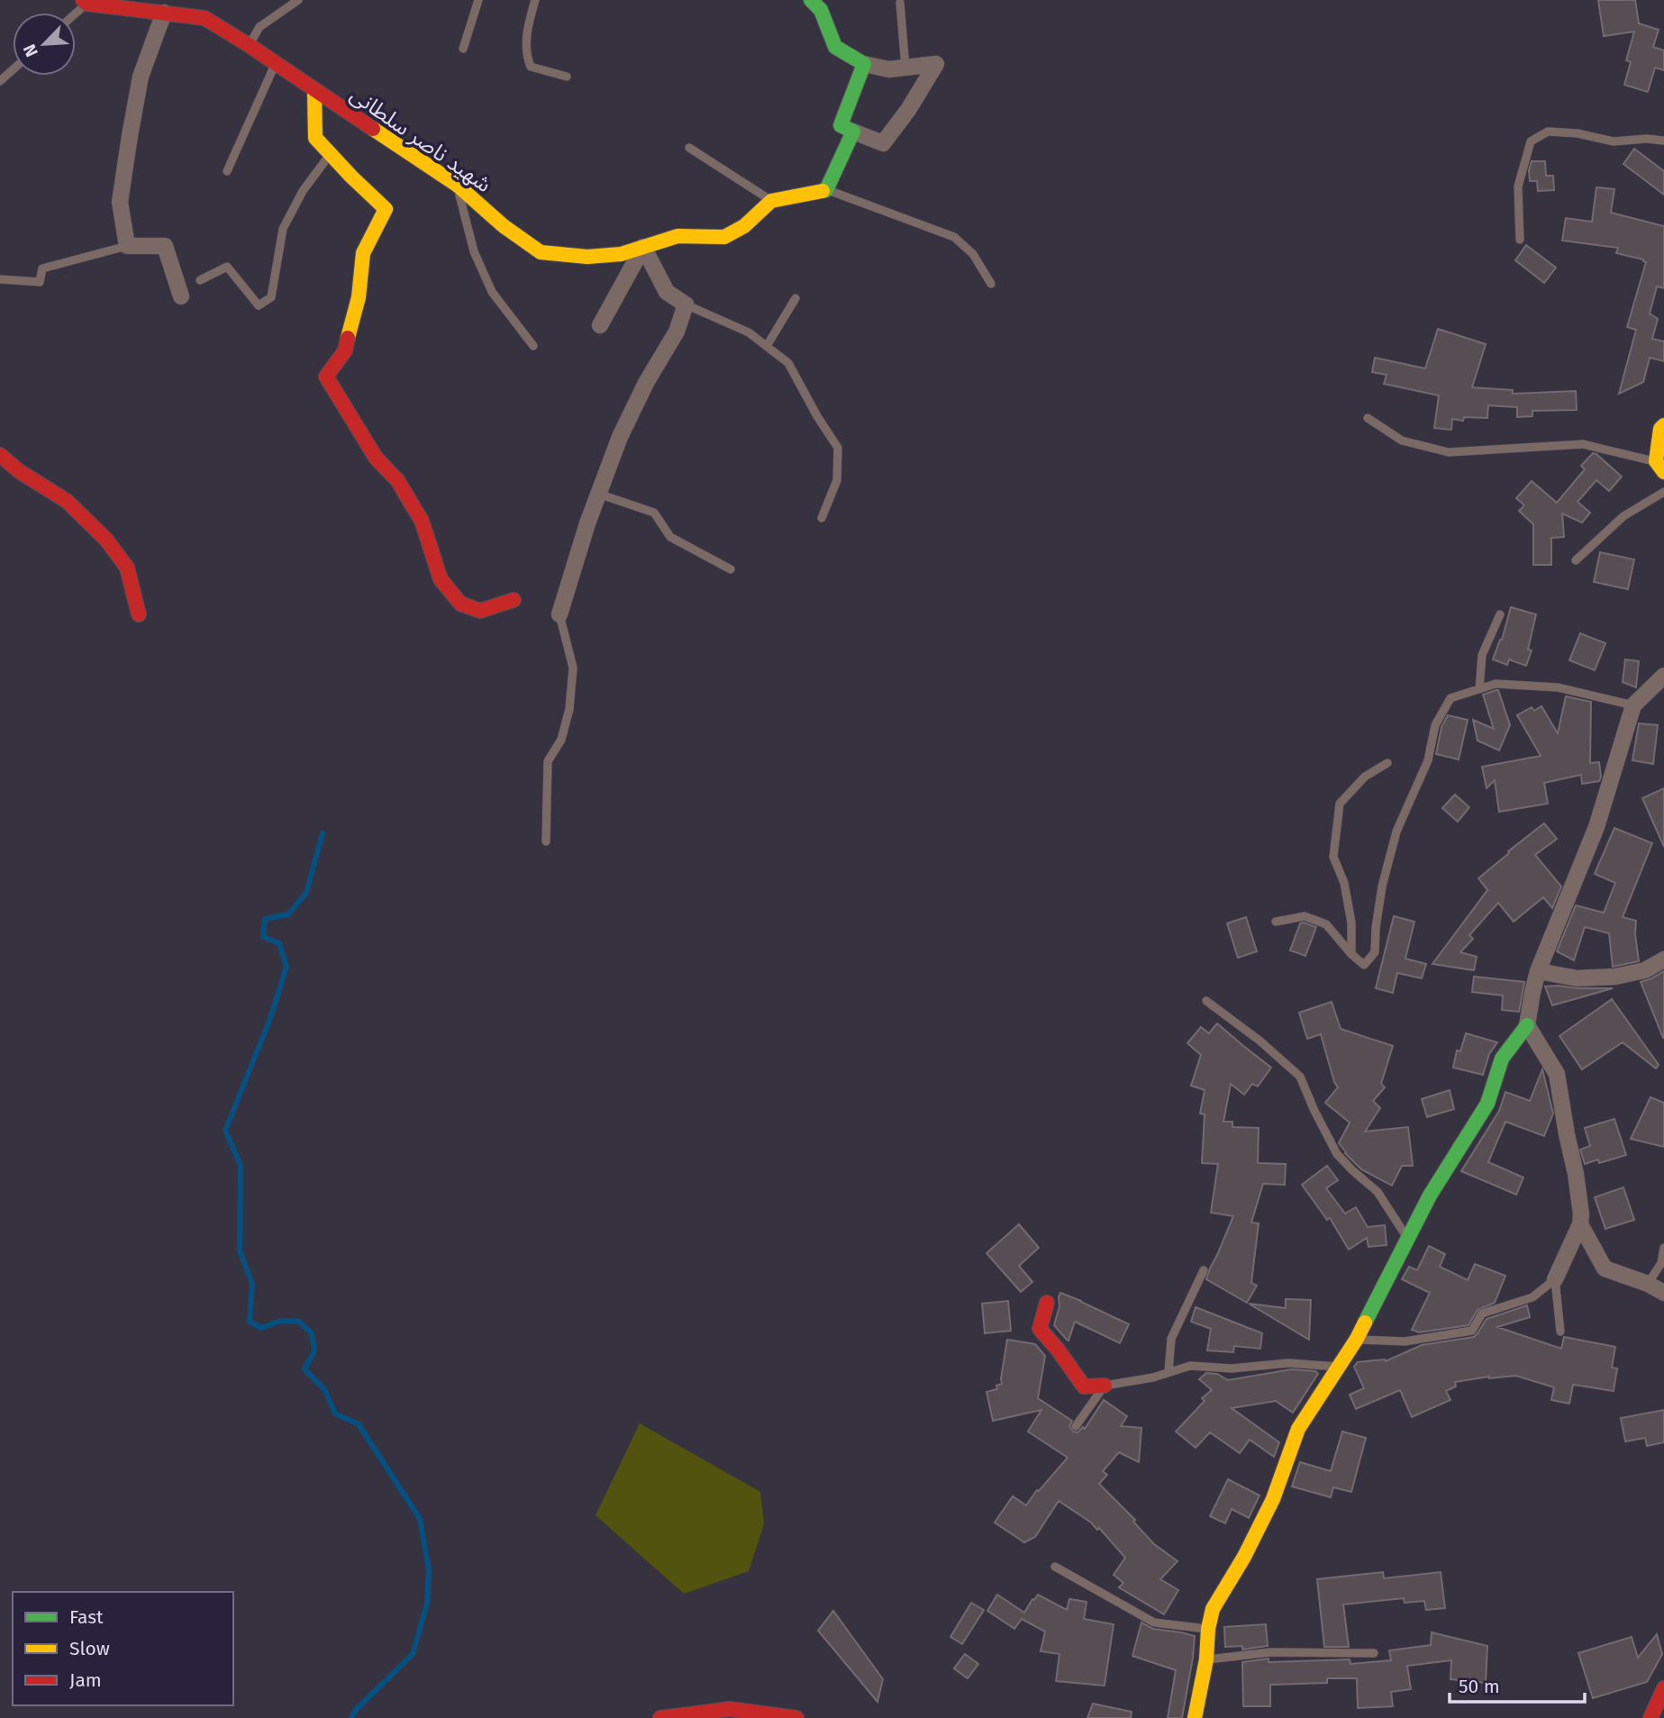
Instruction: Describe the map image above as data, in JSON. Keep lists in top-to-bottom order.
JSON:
{
  "streets": {
    "street": ["شهید ناصر سلطانی"]
  },
  "legend": ["Fast", "Slow", "Jam"],
  "scale_bar": "50 m",
  "north": "bottom left"
}
